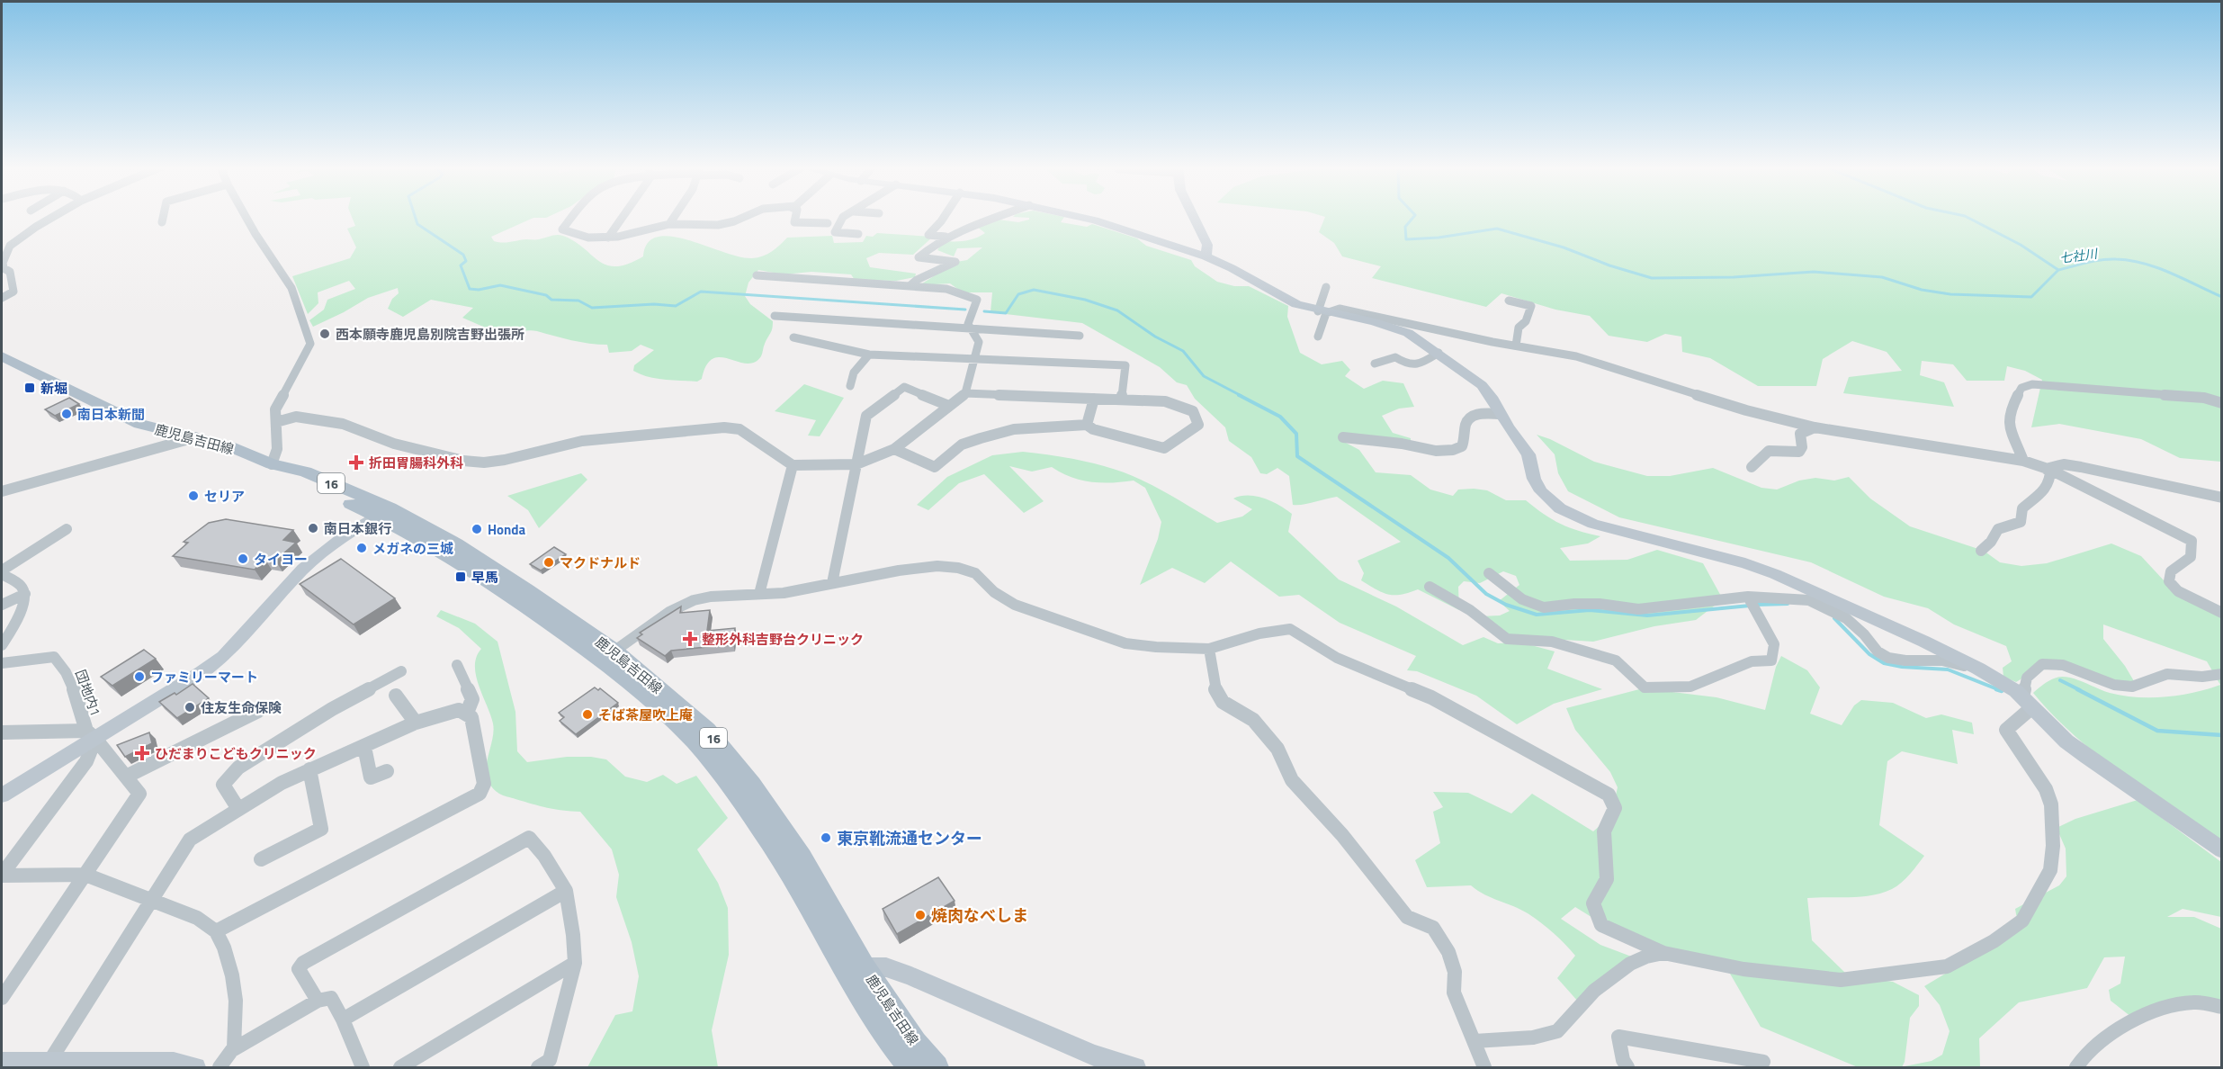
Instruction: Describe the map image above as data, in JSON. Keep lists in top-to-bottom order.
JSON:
{
  "streets": {
    "main road": ["鹿児島吉田線", "16"],
    "street": ["団地内1"]
  },
  "water": ["七社川"],
  "places": {
    "other": [
      "西本願寺鹿児島別院吉野出張所",
      "南日本新聞",
      "セリア",
      "南日本銀行",
      "Honda",
      "メガネの三城",
      "タイヨー",
      "マクドナルド",
      "ファミリーマート",
      "住友生命保険",
      "そば茶屋吹上庵",
      "東京靴流通センター",
      "焼肉なべしま"
    ],
    "transit": ["新堀", "早馬"],
    "health": ["折田胃腸科外科", "整形外科吉野台クリニック", "ひだまりこどもクリニック"]
  }
}
